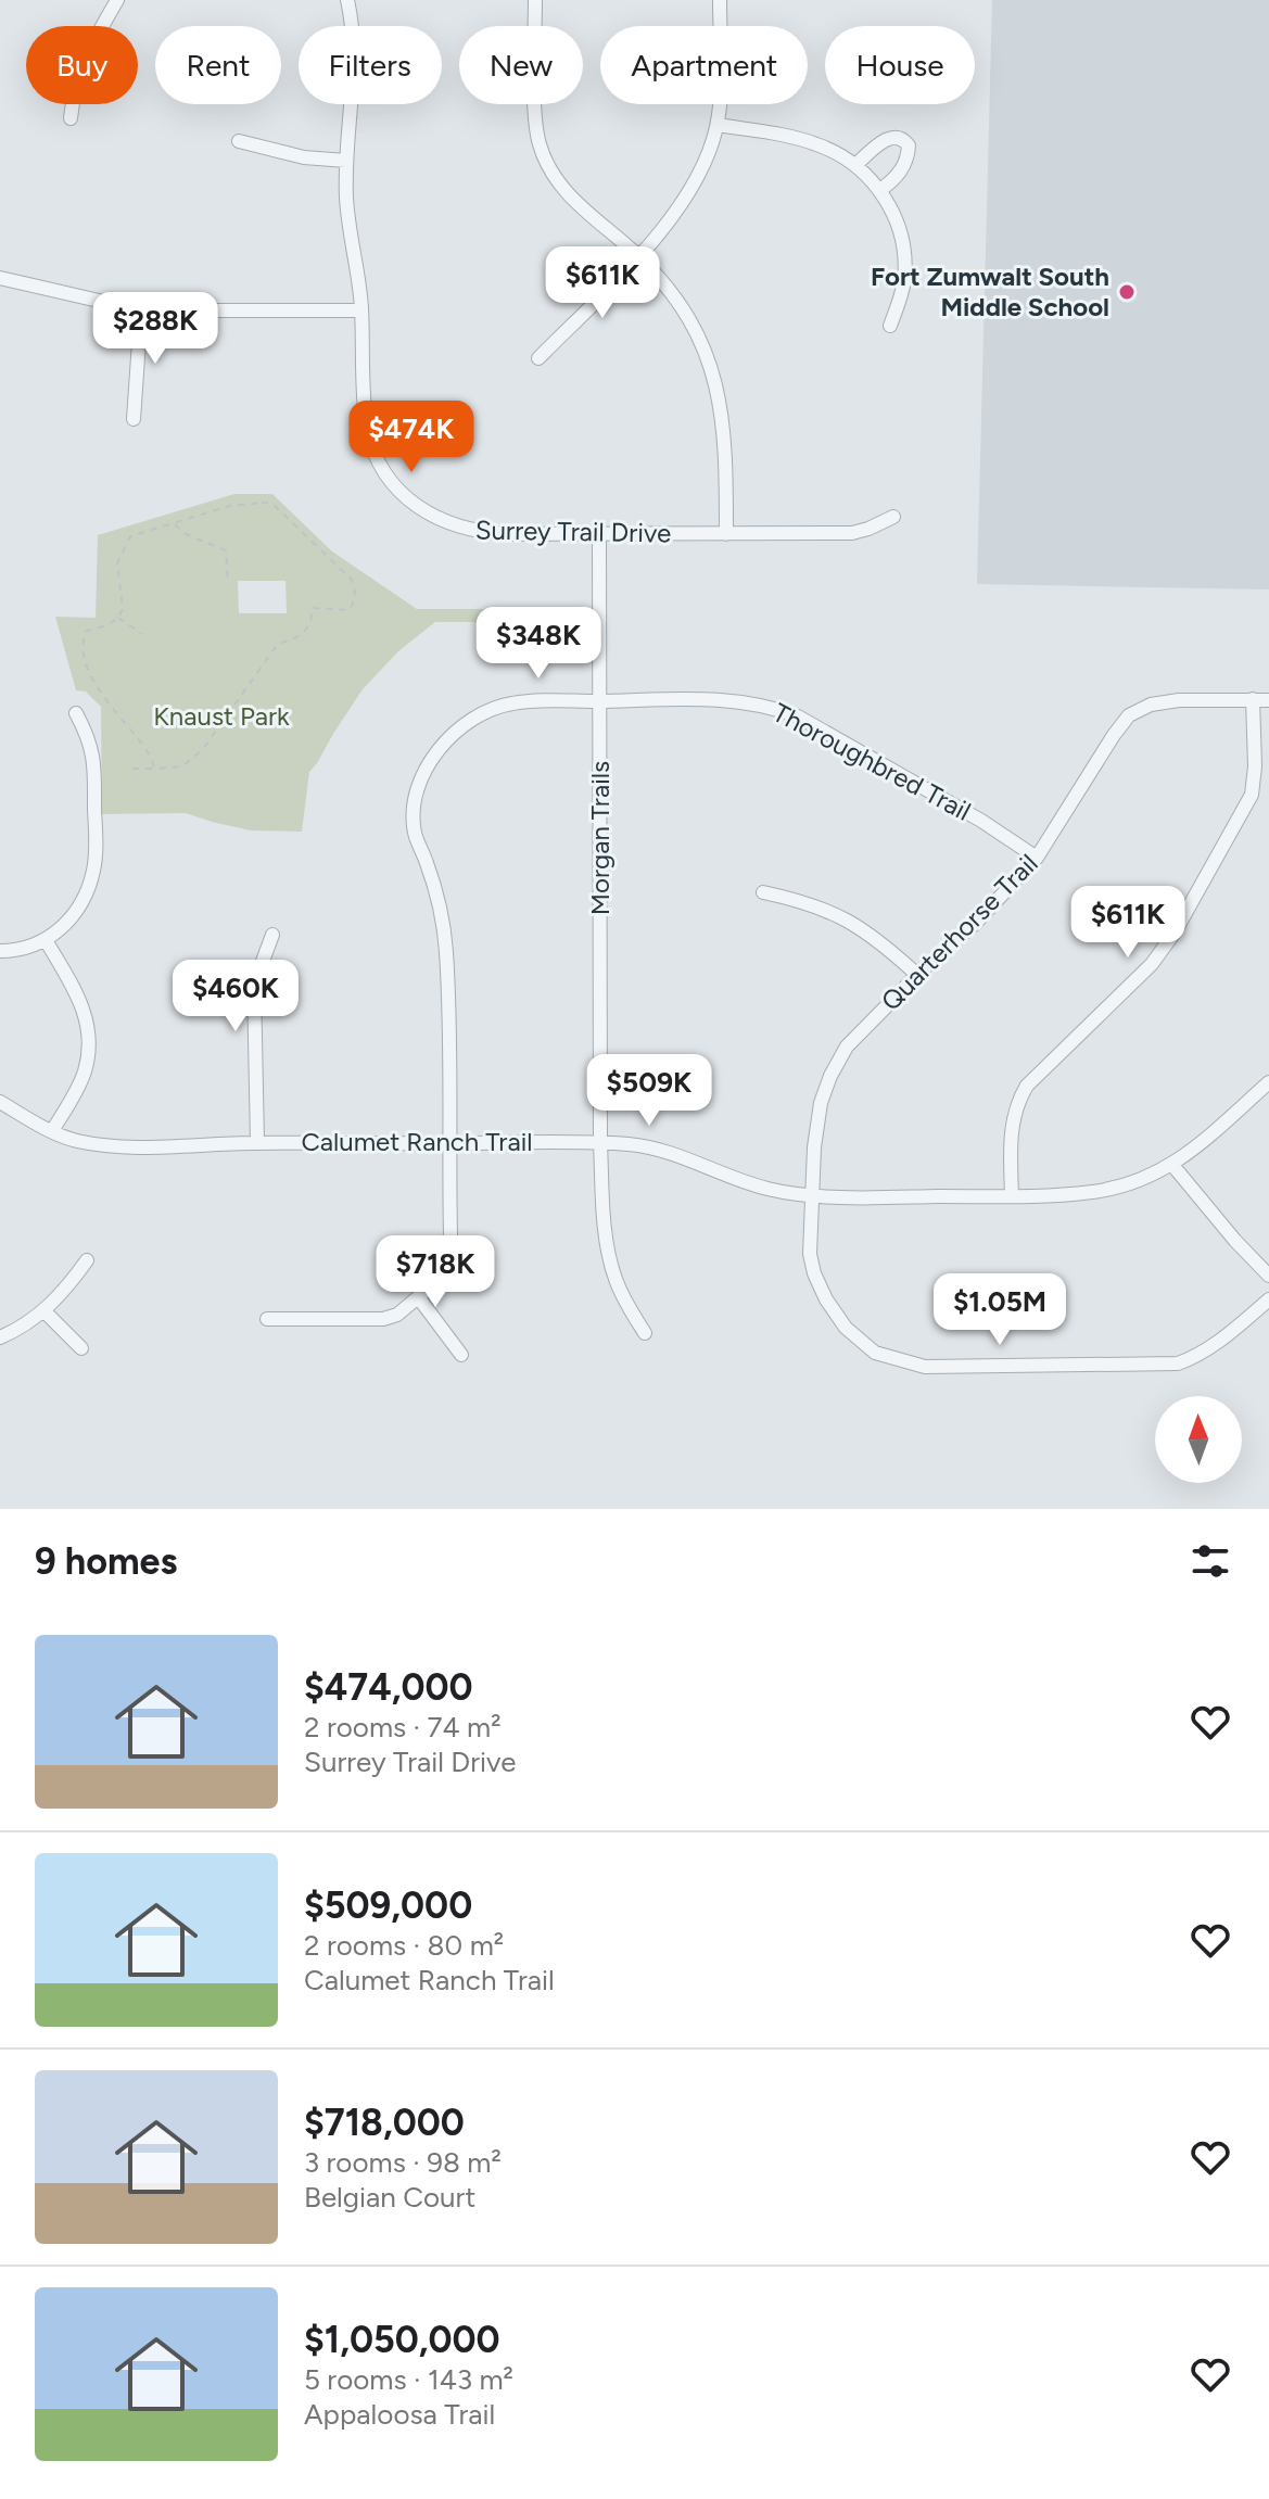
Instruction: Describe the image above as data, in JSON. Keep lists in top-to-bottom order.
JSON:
{
  "streets": {
    "street": [
      "Surrey Trail Drive",
      "Thoroughbred Trail",
      "Morgan Trails",
      "Quarterhorse Trail",
      "Calumet Ranch Trail"
    ]
  },
  "crossings": [
    ["Surrey Trail Drive", "Morgan Trails"],
    ["Thoroughbred Trail", "Morgan Trails"],
    ["Thoroughbred Trail", "Quarterhorse Trail"],
    ["Thoroughbred Trail", "Calumet Ranch Trail"],
    ["Morgan Trails", "Calumet Ranch Trail"],
    ["Quarterhorse Trail", "Calumet Ranch Trail"]
  ],
  "parks": ["Knaust Park"],
  "places": ["Fort Zumwalt South Middle School"],
  "north": "top",
  "page": {
    "chip": [
      "Buy",
      "Rent",
      "Filters",
      "New",
      "Apartment",
      "House"
    ],
    "price": [
      "$611K",
      "$288K",
      "$474K",
      "$348K",
      "$611K",
      "$460K",
      "$509K",
      "$718K",
      "$1.05M"
    ],
    "heading": "9 homes",
    "list": [
      {
        "name": "$474,000",
        "note": "2 rooms · 74 m² · Surrey Trail Drive"
      },
      {
        "name": "$509,000",
        "note": "2 rooms · 80 m² · Calumet Ranch Trail"
      },
      {
        "name": "$718,000",
        "note": "3 rooms · 98 m² · Belgian Court"
      },
      {
        "name": "$1,050,000",
        "note": "5 rooms · 143 m² · Appaloosa Trail"
      }
    ]
  }
}
